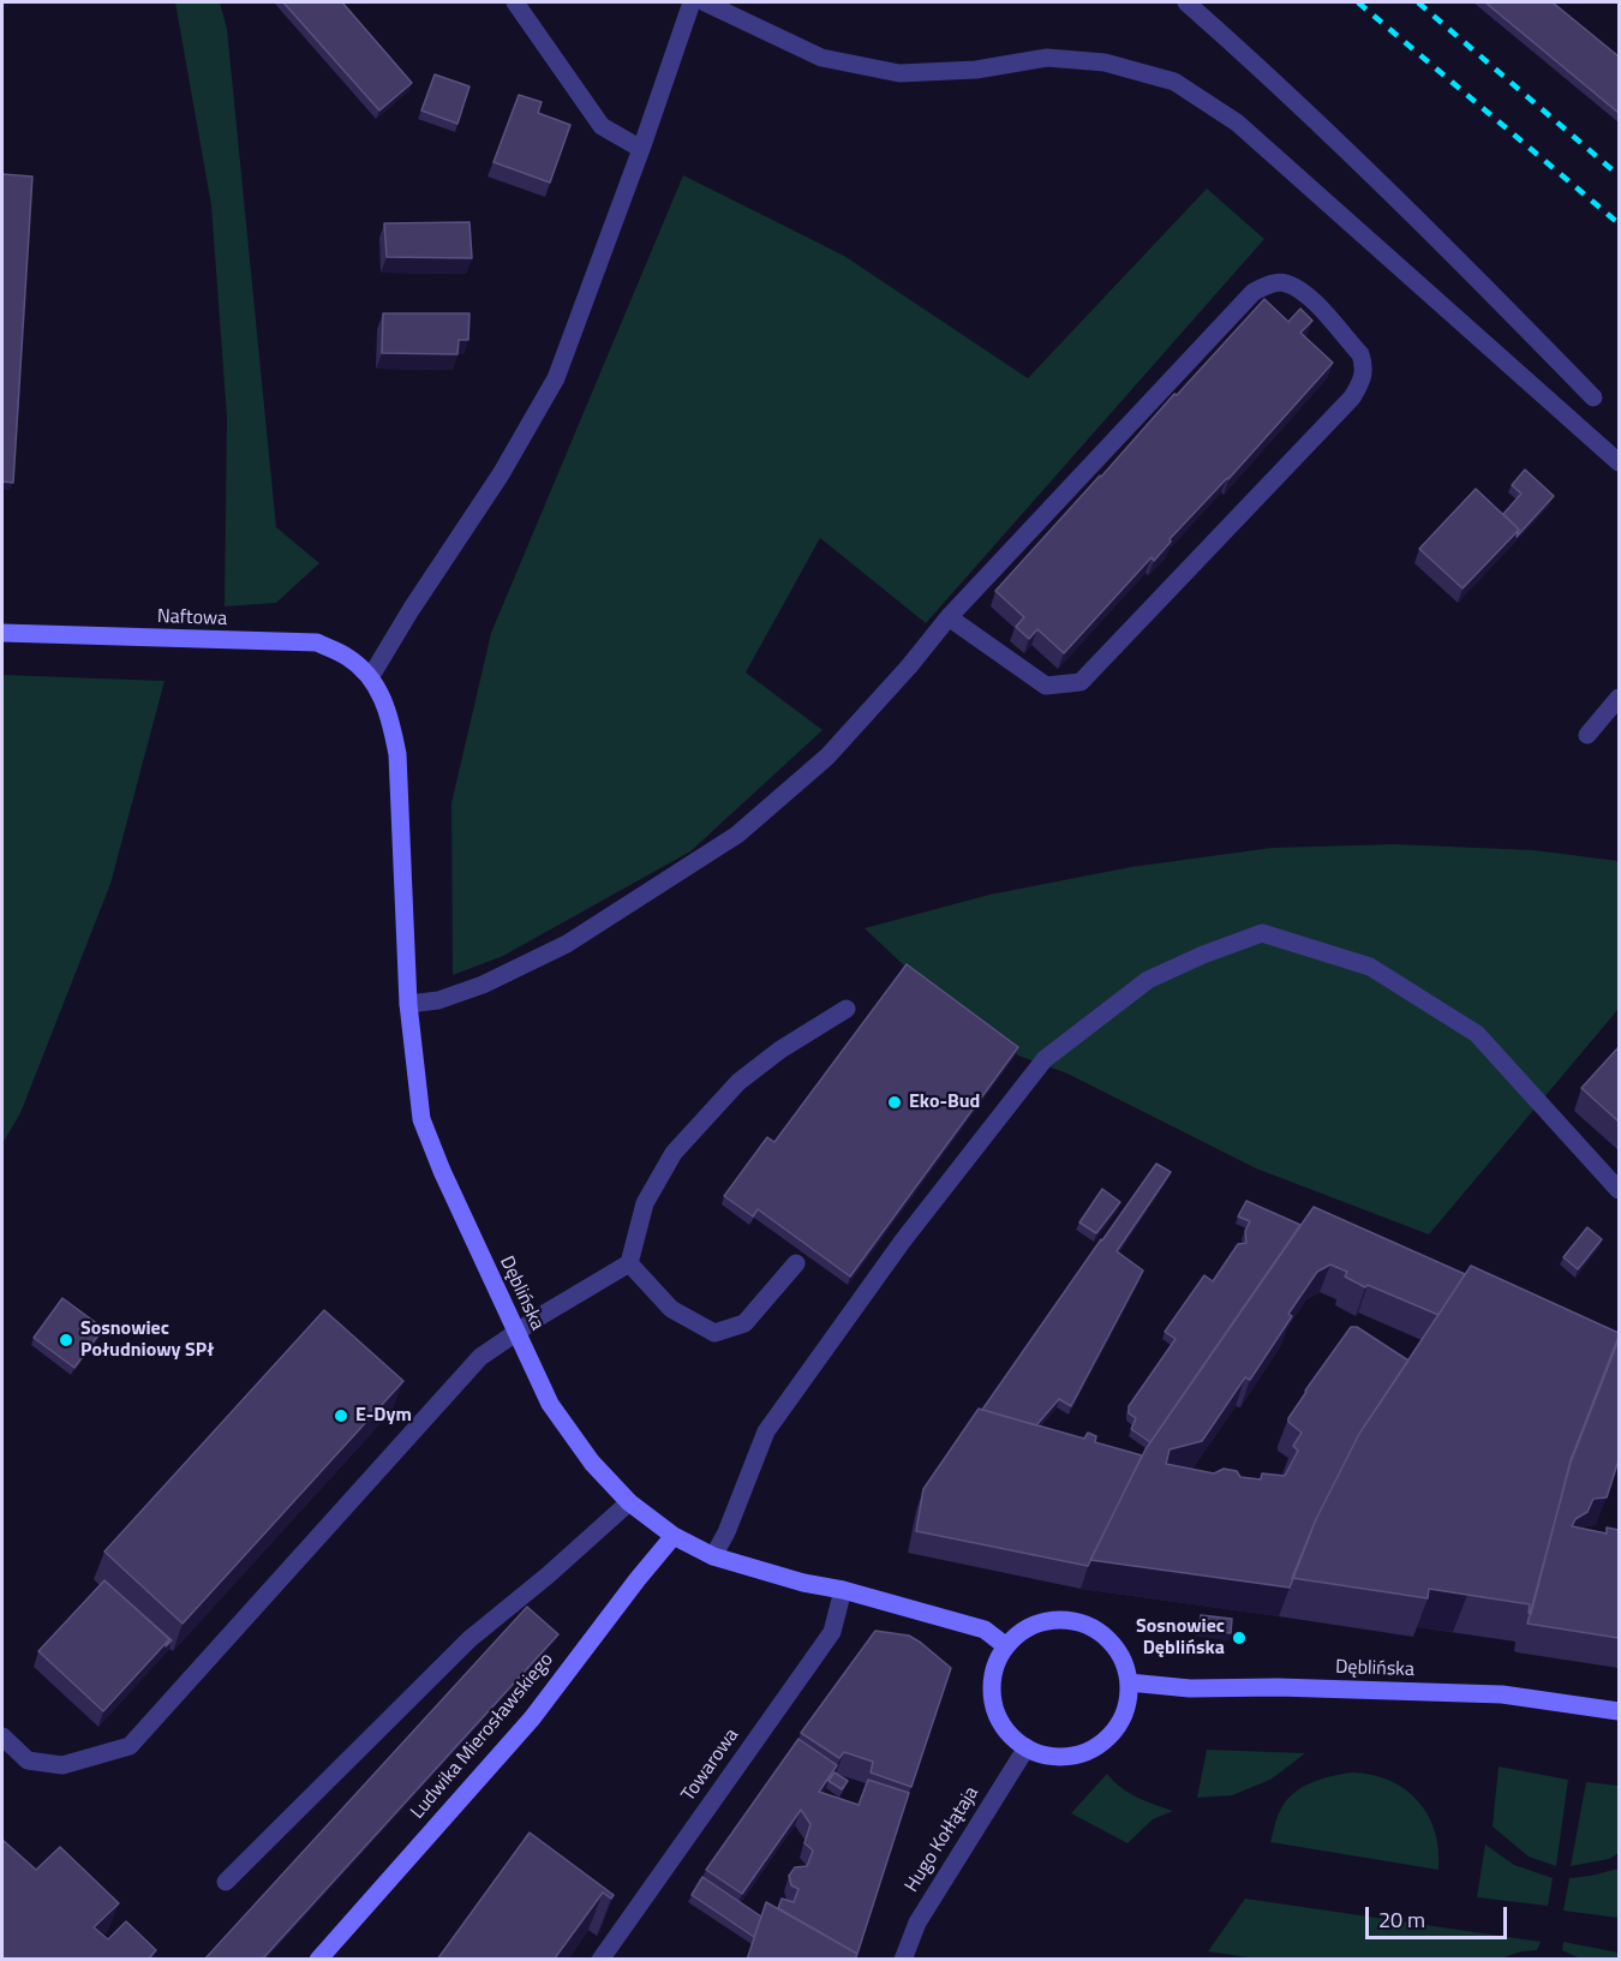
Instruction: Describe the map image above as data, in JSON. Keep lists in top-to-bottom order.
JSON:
{
  "streets": {
    "street": [
      "Naftowa",
      "Dęblińska",
      "Ludwika Mierosławskiego",
      "Towarowa",
      "Hugo Kołłątaja"
    ]
  },
  "crossings": [
    ["Naftowa", "Dęblińska"],
    ["Dęblińska", "Ludwika Mierosławskiego"],
    ["Dęblińska", "Towarowa"],
    ["Dęblińska", "Hugo Kołłątaja"]
  ],
  "places": [
    "Eko-Bud",
    "Sosnowiec Południowy SPł",
    "E-Dym",
    "Sosnowiec Dęblińska"
  ],
  "scale_bar": "20 m"
}
